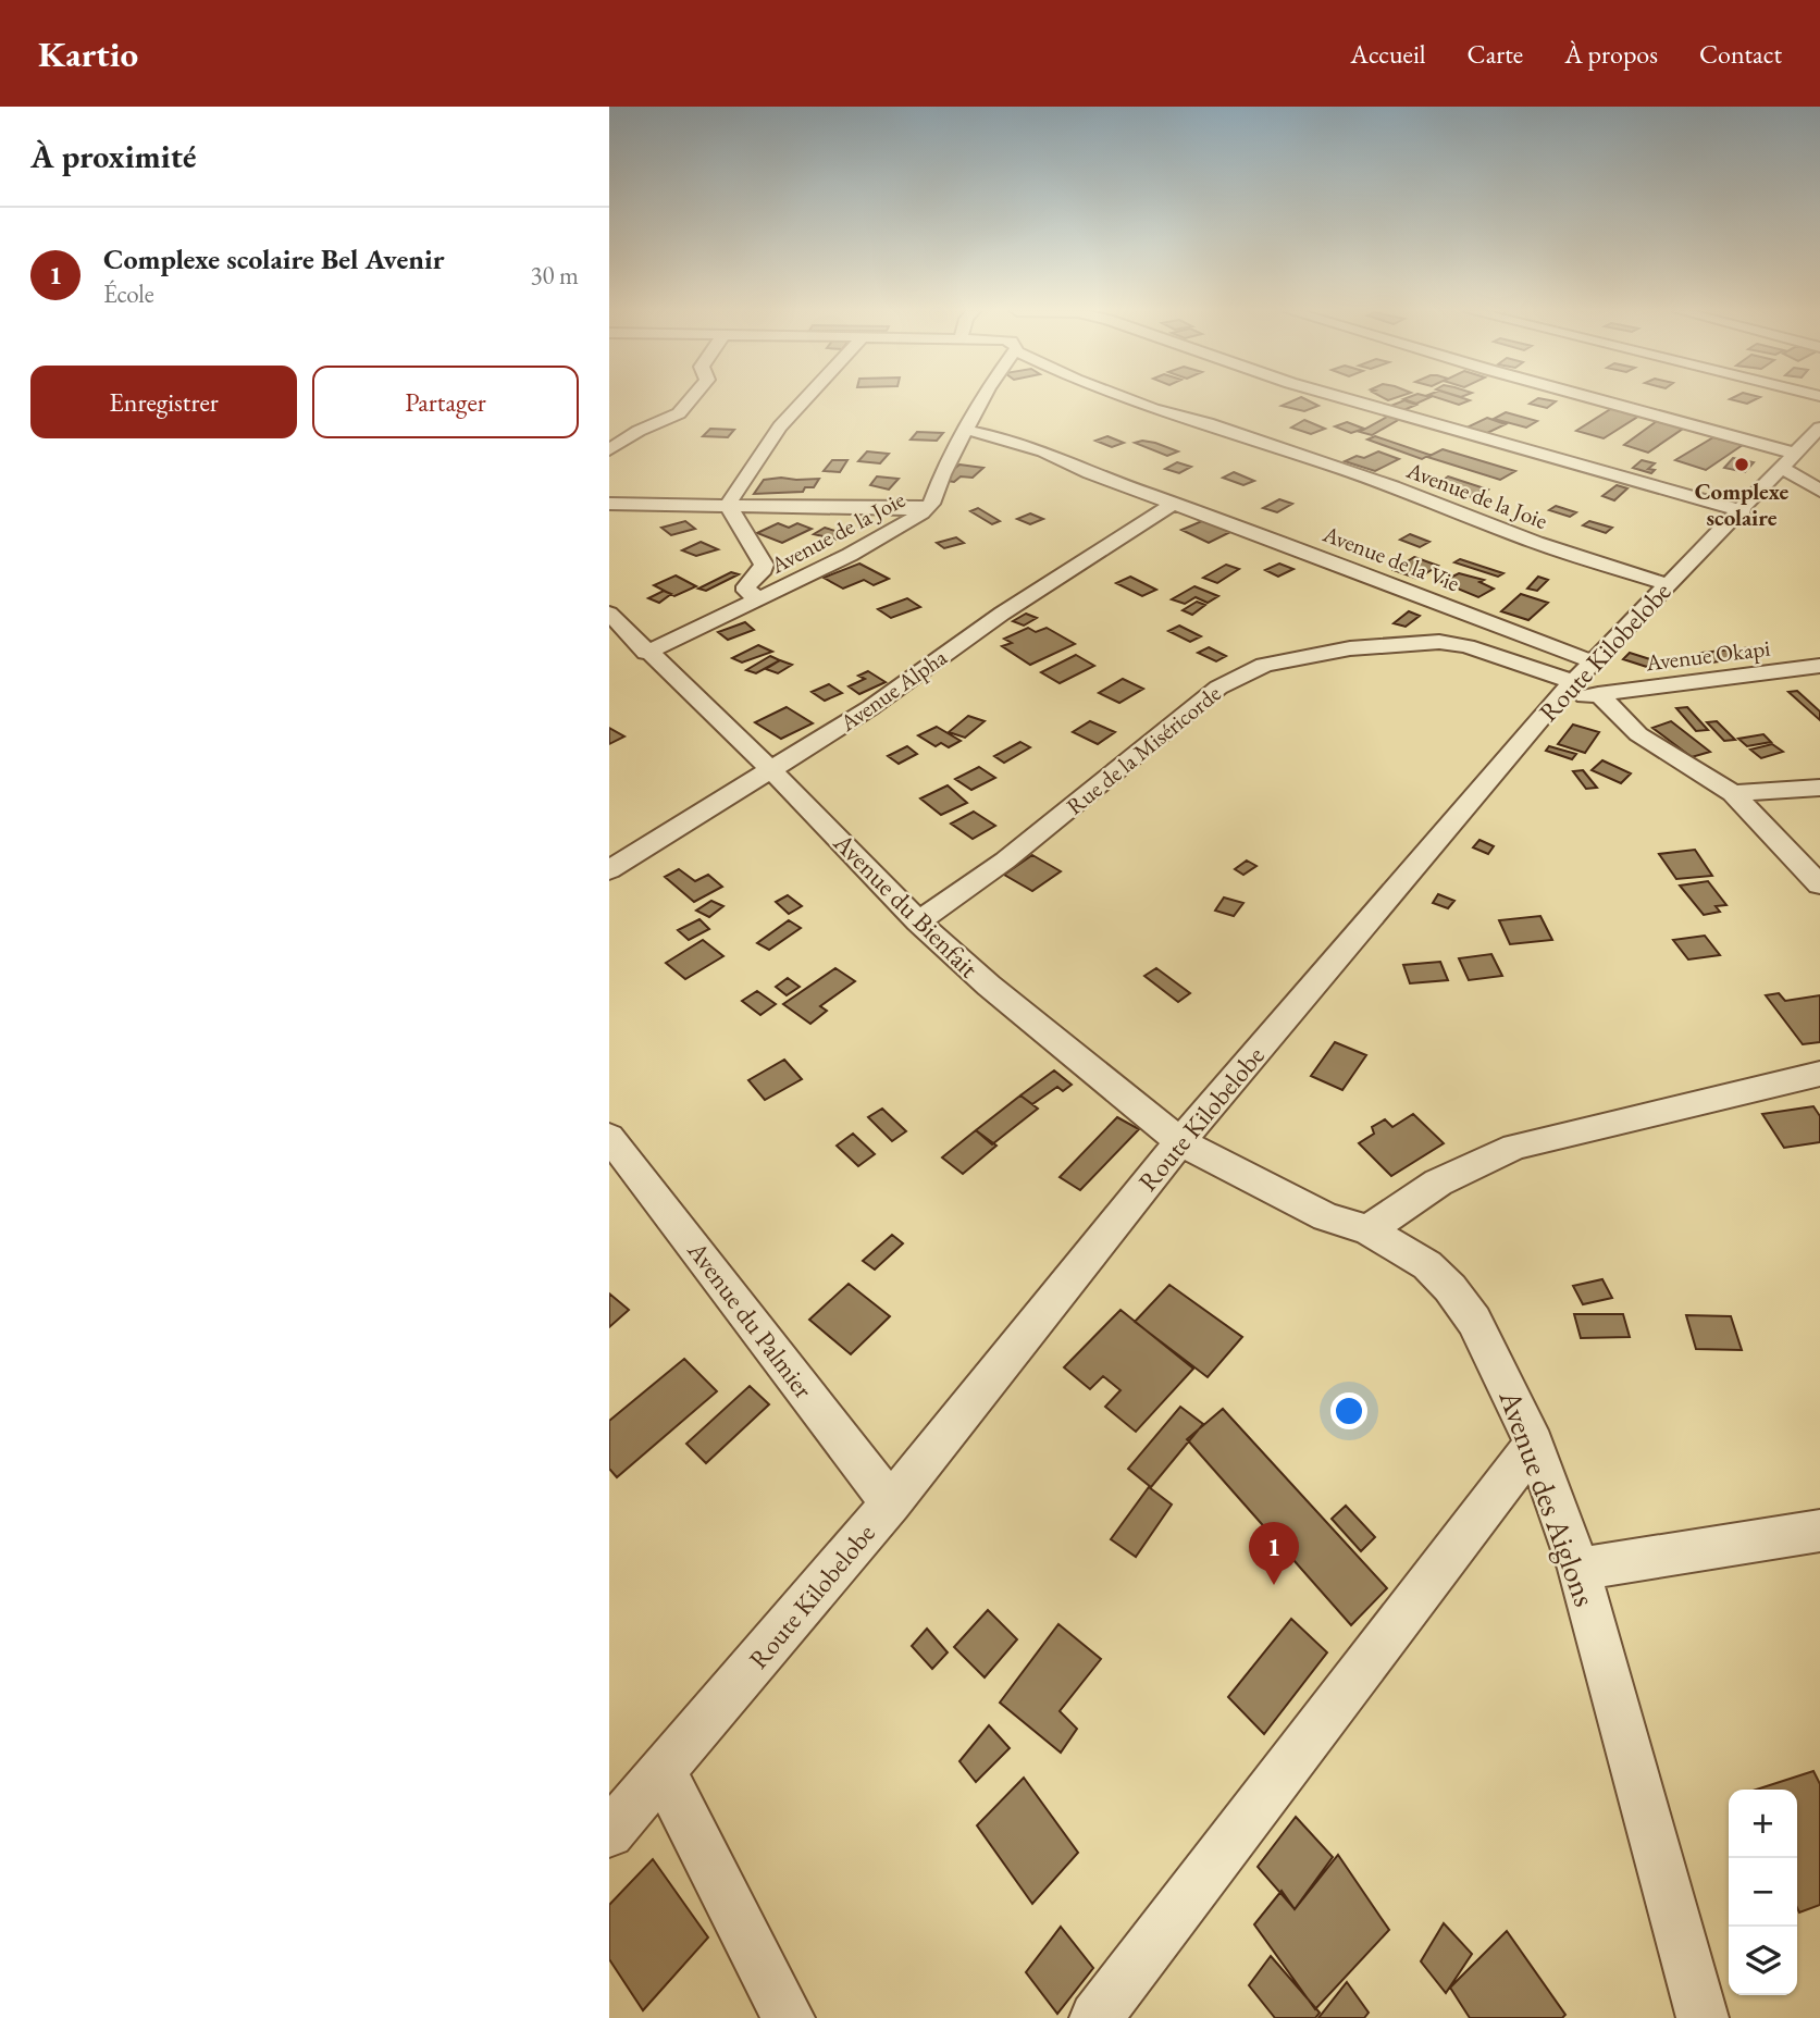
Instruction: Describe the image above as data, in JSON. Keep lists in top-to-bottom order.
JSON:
{
  "streets": {
    "street": [
      "Avenue de la Joie",
      "Avenue de la Vie",
      "Route Kilobelobe",
      "Avenue Okapi",
      "Avenue Alpha",
      "Rue de la Miséricorde",
      "Avenue du Bienfait",
      "Avenue du Palmier",
      "Avenue des Aiglons"
    ]
  },
  "crossings": [
    ["Avenue de la Joie", "Avenue de la Vie"],
    ["Avenue de la Joie", "Route Kilobelobe"],
    ["Avenue de la Joie", "Avenue du Bienfait"],
    ["Avenue de la Vie", "Route Kilobelobe"],
    ["Avenue de la Vie", "Avenue Okapi"],
    ["Avenue de la Vie", "Avenue Alpha"],
    ["Avenue de la Vie", "Rue de la Miséricorde"],
    ["Route Kilobelobe", "Avenue Okapi"],
    ["Route Kilobelobe", "Rue de la Miséricorde"],
    ["Route Kilobelobe", "Avenue du Bienfait"],
    ["Route Kilobelobe", "Avenue du Palmier"],
    ["Route Kilobelobe", "Avenue des Aiglons"],
    ["Avenue Okapi", "Rue de la Miséricorde"],
    ["Avenue Alpha", "Avenue du Bienfait"],
    ["Rue de la Miséricorde", "Avenue du Bienfait"],
    ["Avenue du Bienfait", "Avenue des Aiglons"]
  ],
  "places": ["Complexe scolaire"],
  "page": {
    "header": "Kartio",
    "nav": [
      "Accueil",
      "Carte",
      "À propos",
      "Contact"
    ],
    "heading": "À proximité",
    "list": [
      {
        "mark": "1",
        "name": "Complexe scolaire Bel Avenir",
        "note": "École",
        "value": "30 m"
      }
    ],
    "buttons": ["Enregistrer", "Partager"],
    "pins": "1",
    "map_buttons": ["+", "−"]
  }
}
